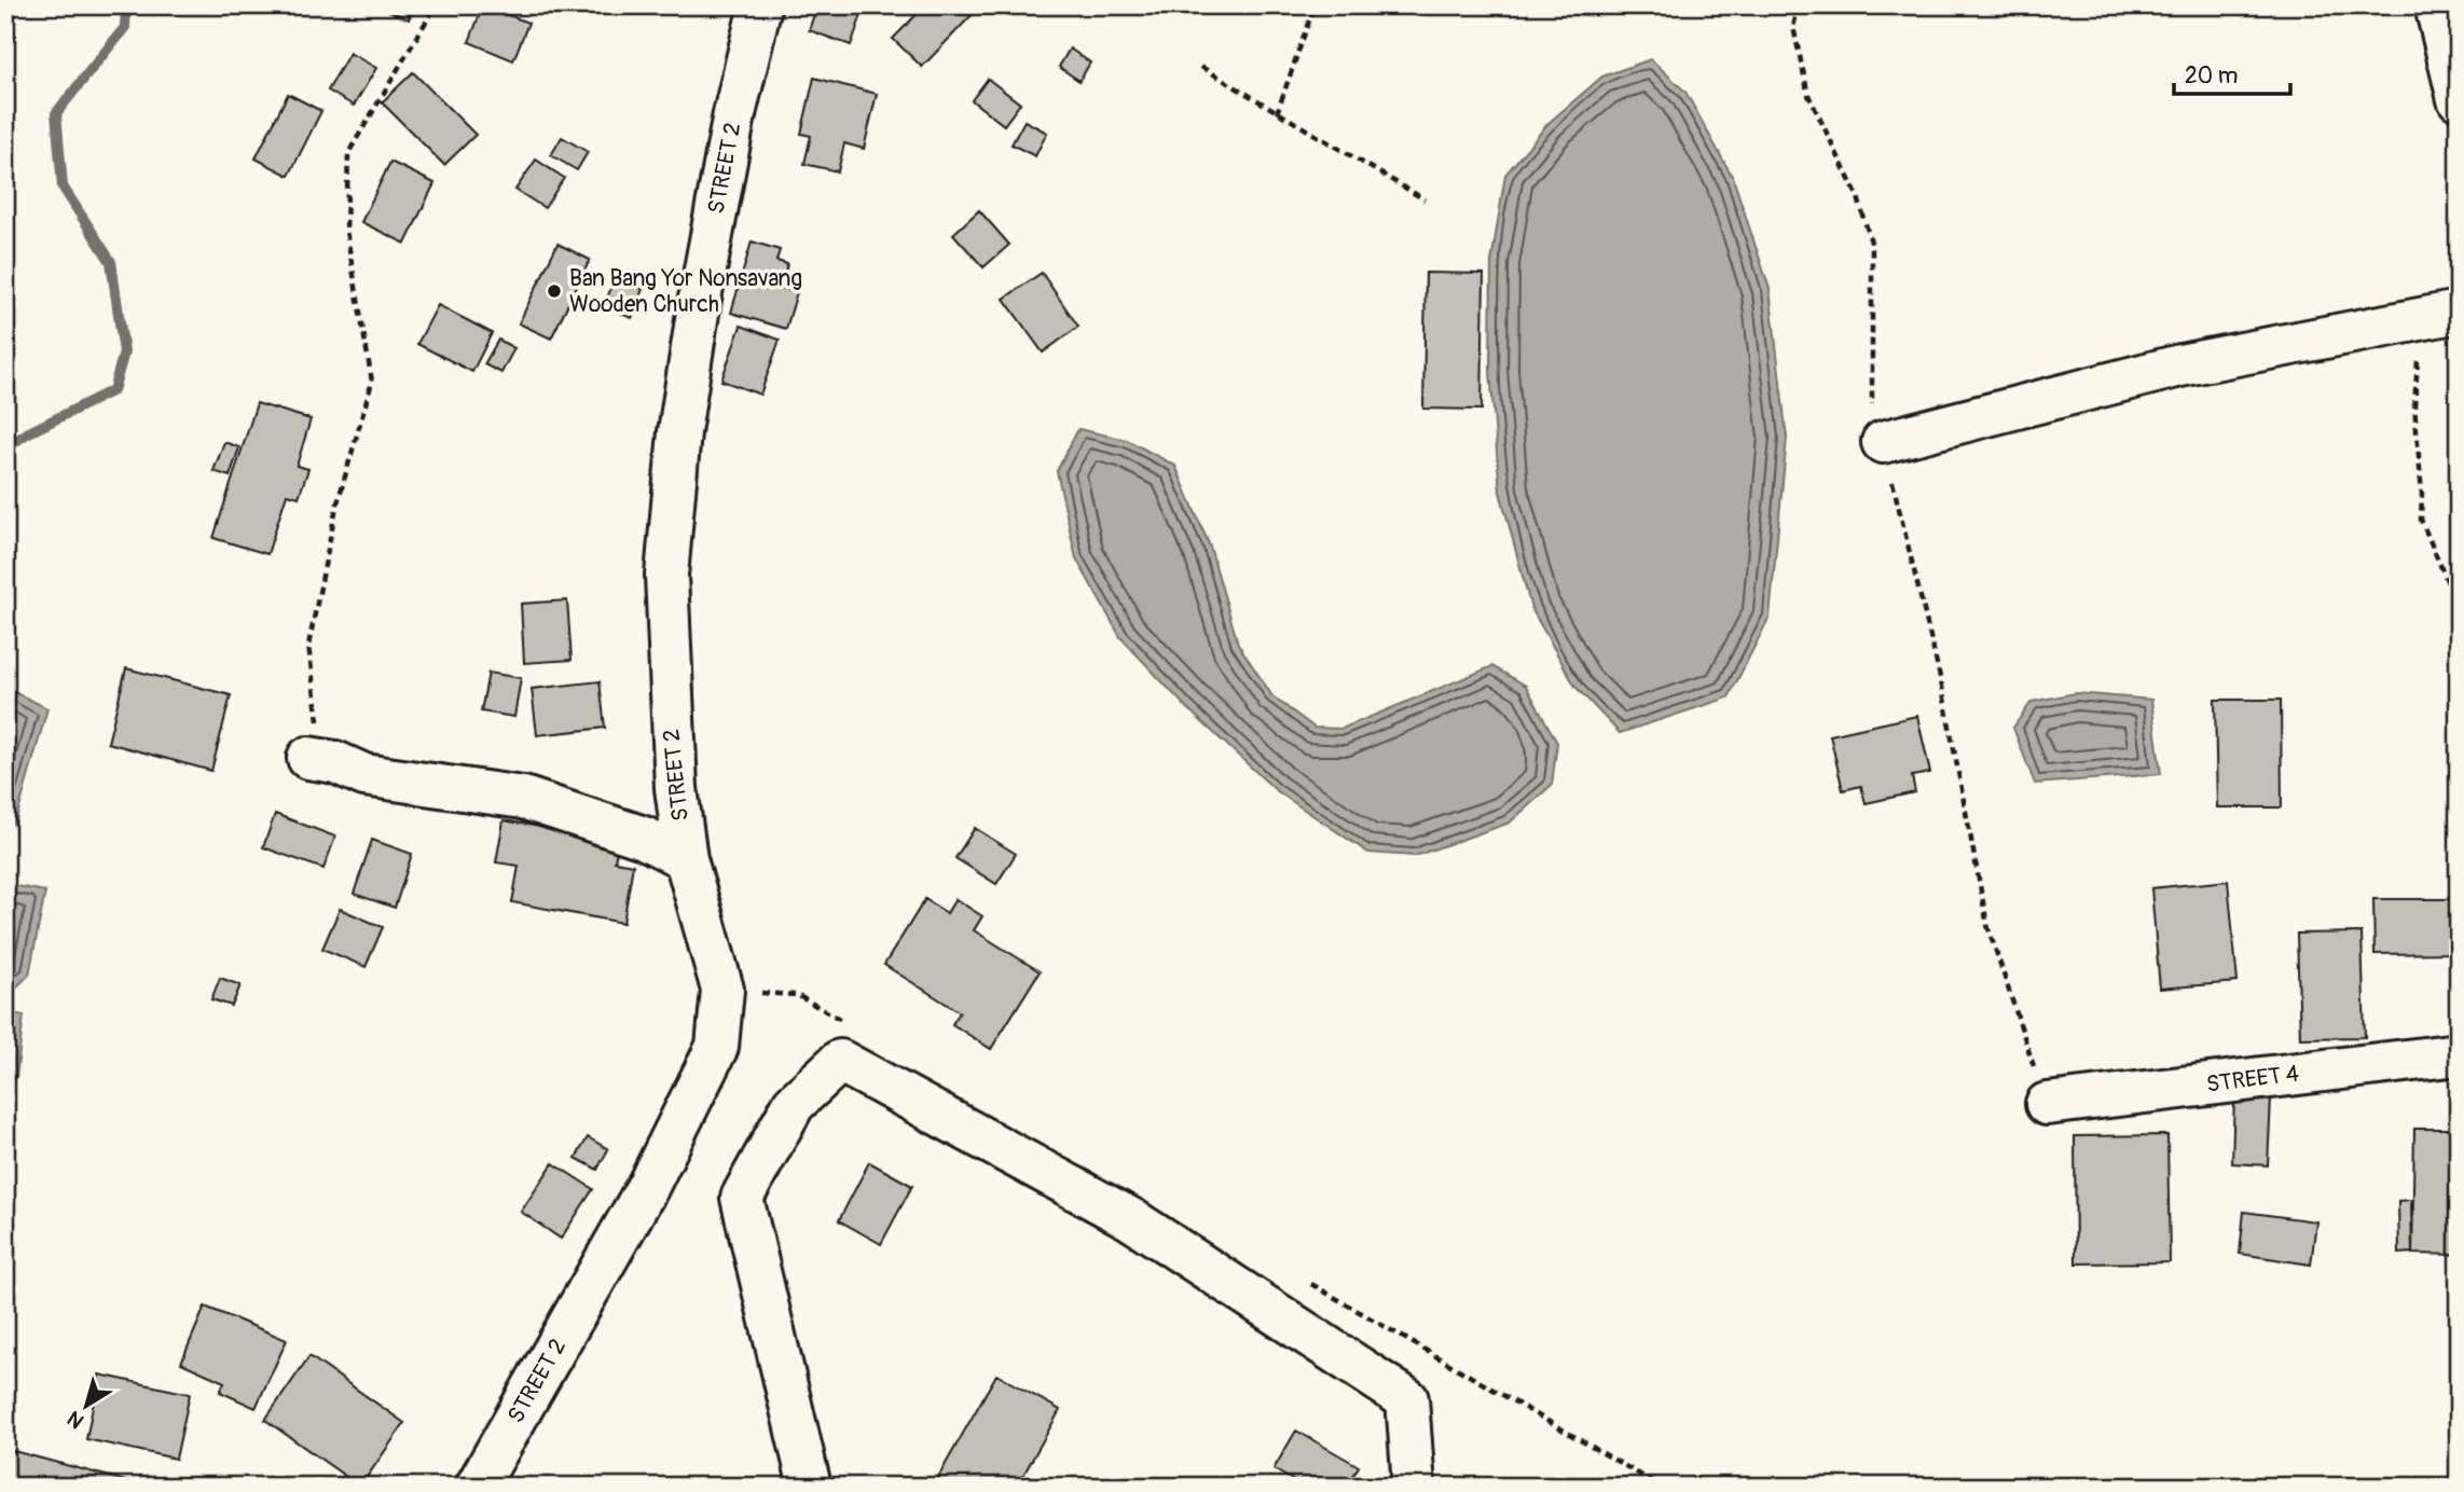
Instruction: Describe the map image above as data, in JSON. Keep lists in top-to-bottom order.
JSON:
{
  "streets": {
    "street": ["STREET 2", "STREET 4"]
  },
  "places": ["Ban Bang Yor Nonsavang Wooden Church"],
  "scale_bar": "20 m",
  "north": "bottom left"
}
